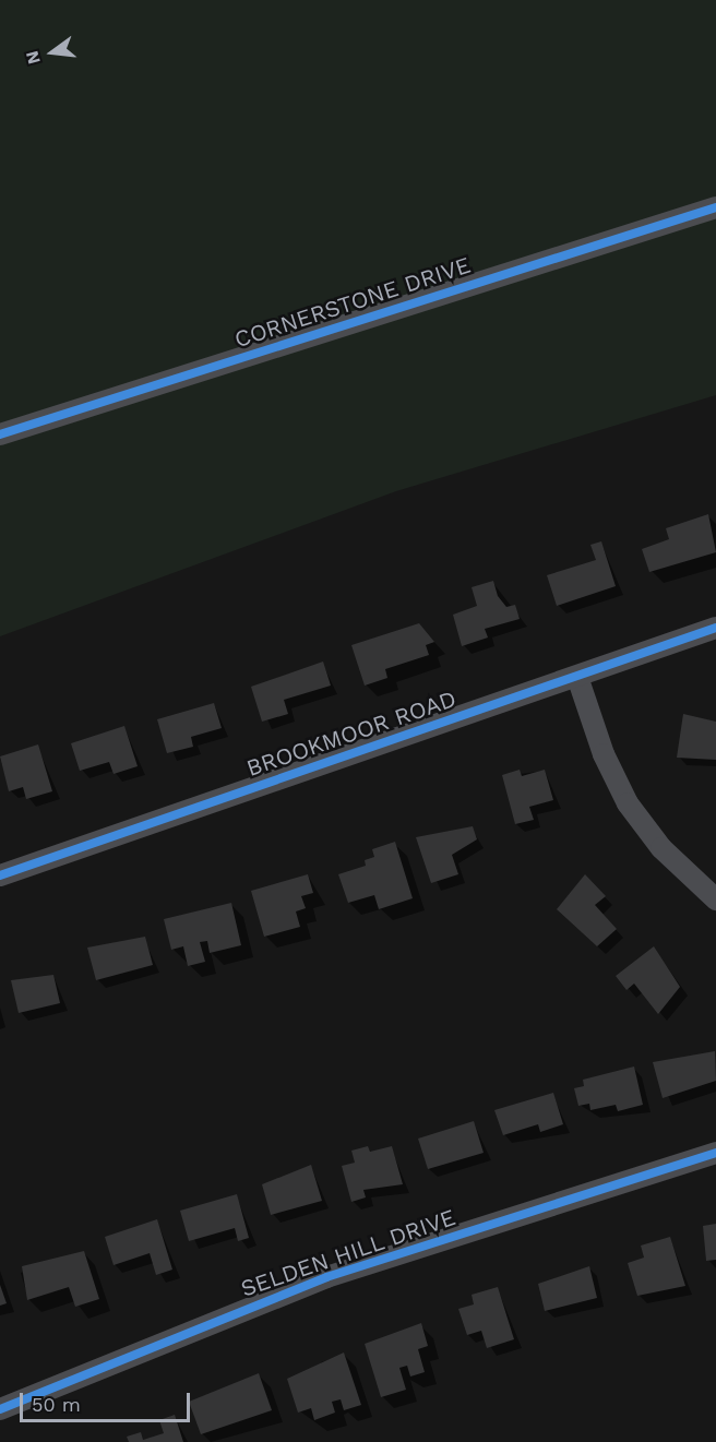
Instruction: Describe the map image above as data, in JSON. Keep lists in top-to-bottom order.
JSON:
{
  "streets": {
    "street": ["CORNERSTONE DRIVE", "BROOKMOOR ROAD", "SELDEN HILL DRIVE"]
  },
  "scale_bar": "50 m",
  "north": "left"
}
